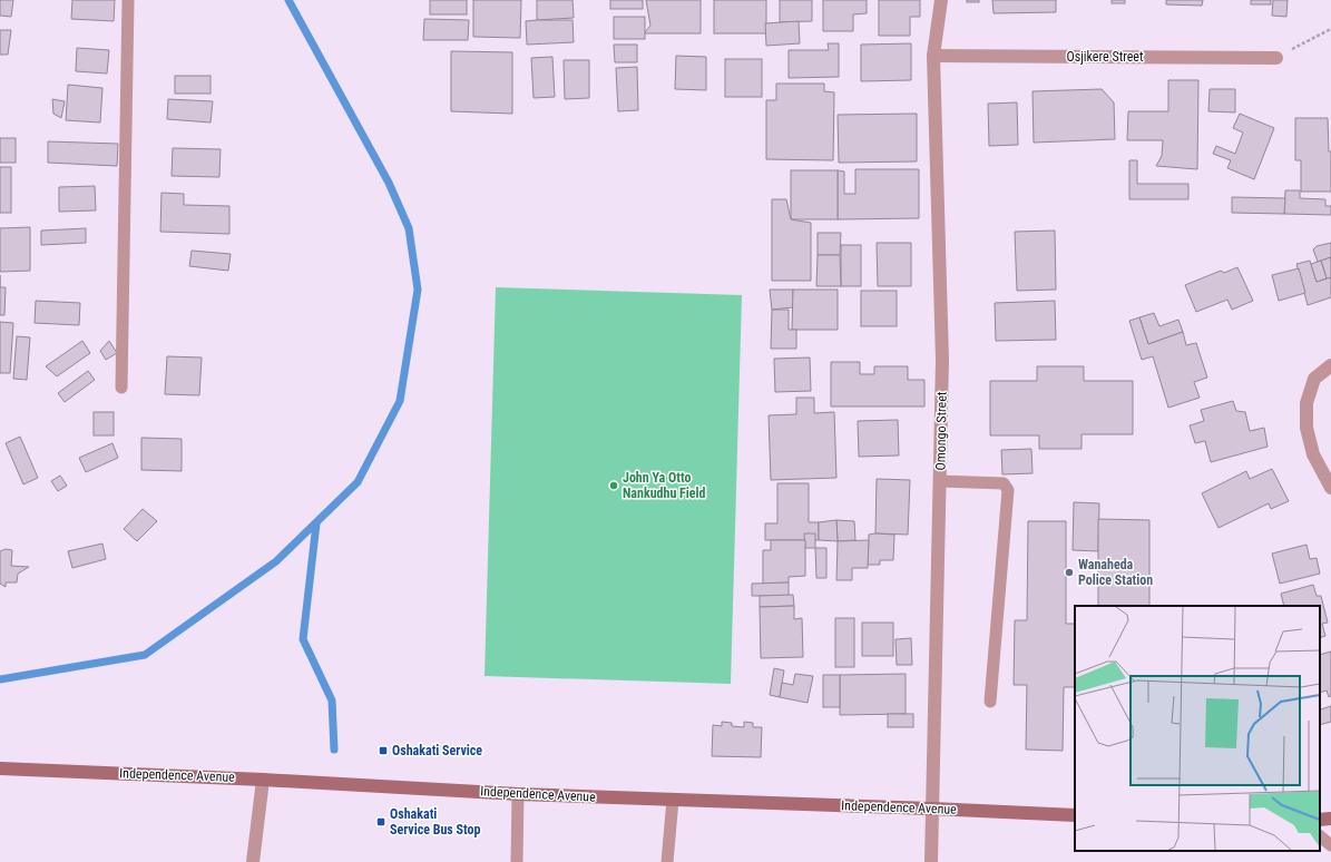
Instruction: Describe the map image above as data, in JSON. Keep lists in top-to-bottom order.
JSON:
{
  "streets": {
    "main road": ["Independence Avenue"],
    "street": ["Osjikere Street", "Omongo Street"]
  },
  "crossings": [
    ["Osjikere Street", "Omongo Street"],
    ["Omongo Street", "Independence Avenue"]
  ],
  "places": {
    "other": ["John Ya Otto Nankudhu Field", "Wanaheda Police Station"],
    "transit": ["Oshakati Service", "Oshakati Service Bus Stop"]
  }
}
